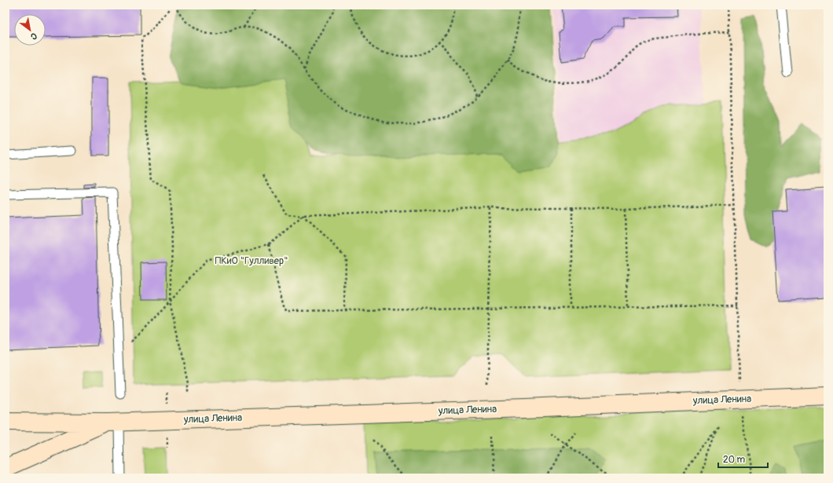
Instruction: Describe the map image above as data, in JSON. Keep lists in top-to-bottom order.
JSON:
{
  "streets": {
    "main road": ["улица Ленина"]
  },
  "parks": ["ПКиО \"Гулливер\""],
  "scale_bar": "20 m",
  "north": "bottom right"
}
